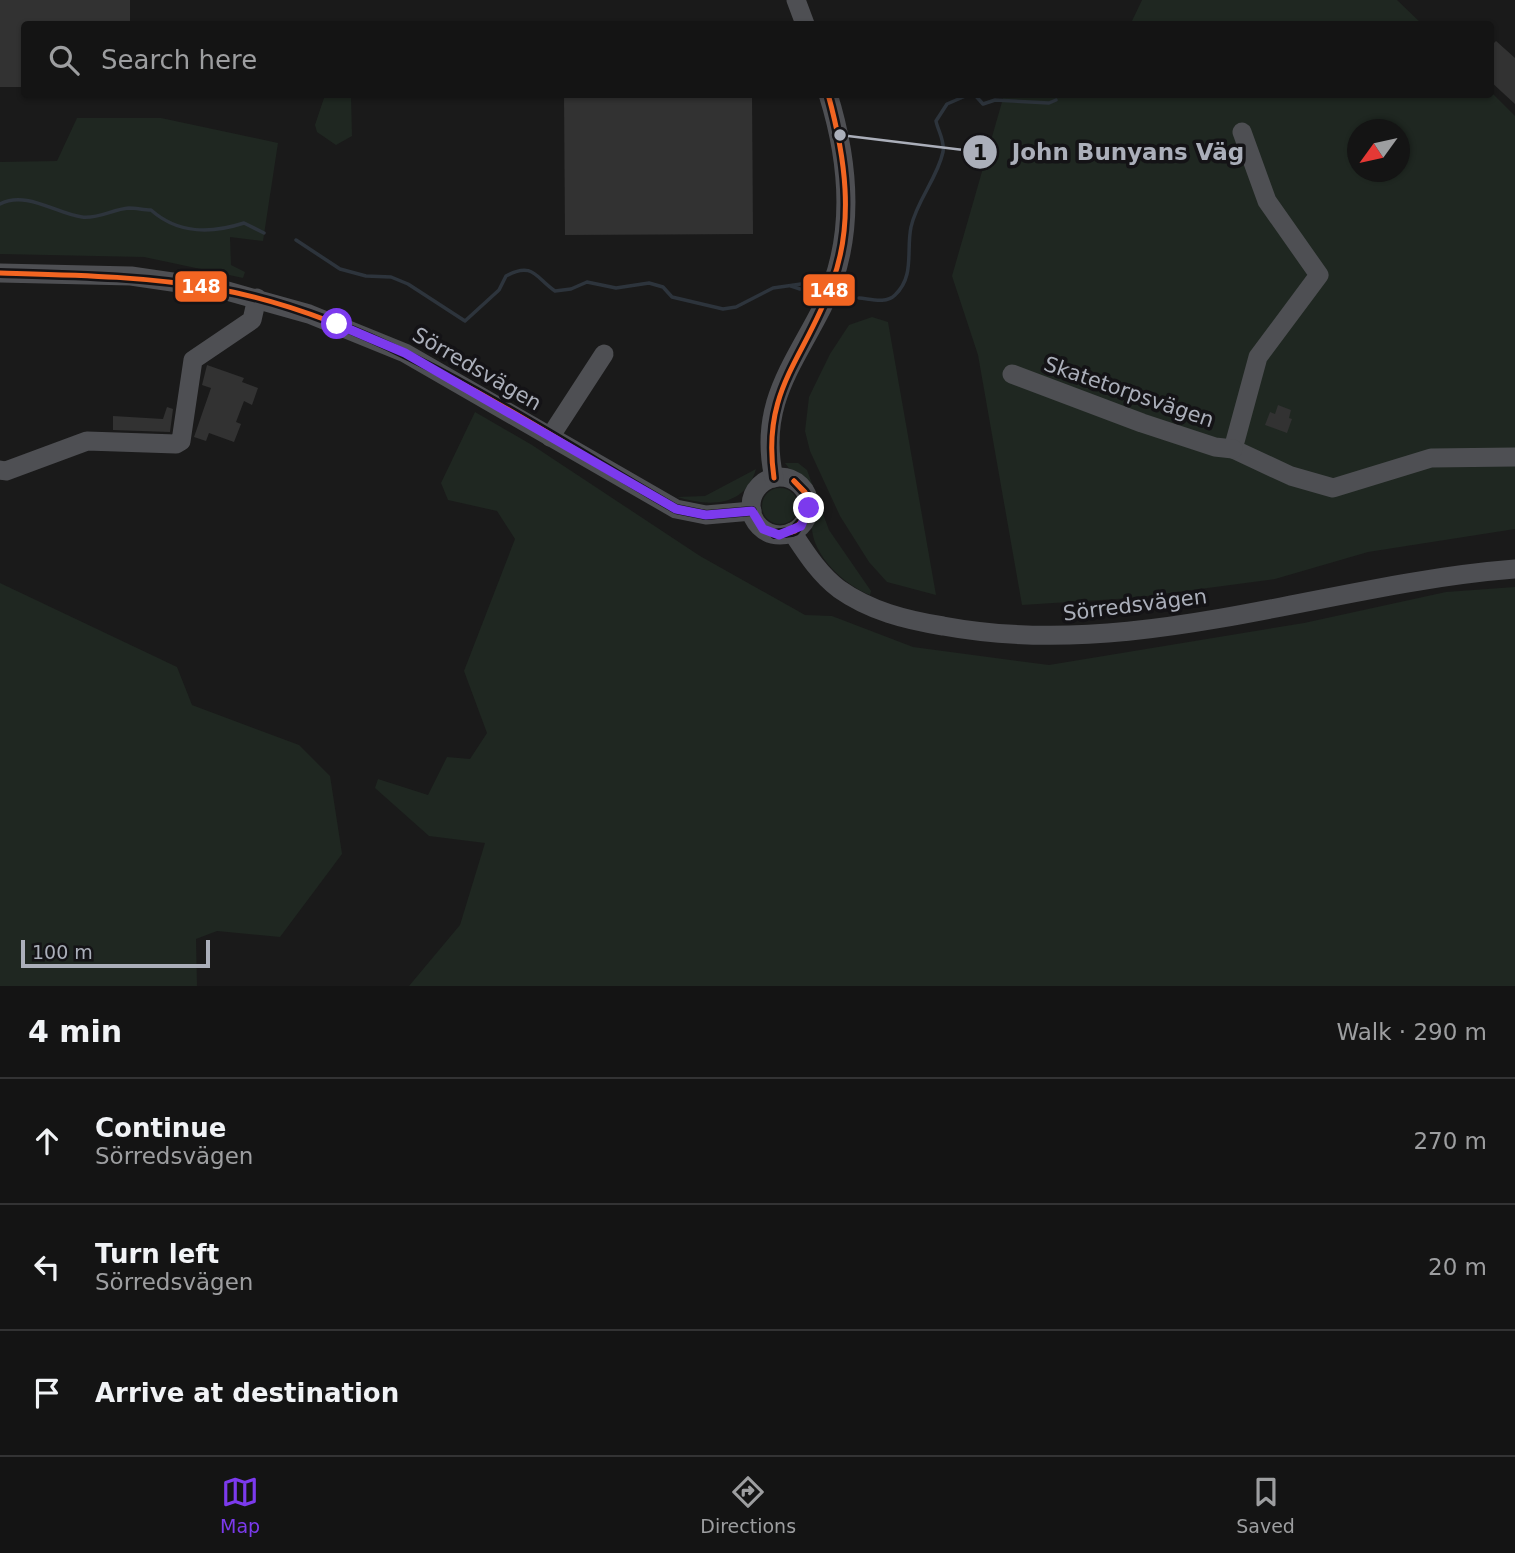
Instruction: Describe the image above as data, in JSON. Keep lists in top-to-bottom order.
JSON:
{
  "streets": {
    "street": ["Sörredsvägen", "Skatetorpsvägen"]
  },
  "places": ["John Bunyans Väg"],
  "lines": ["transit line 148"],
  "scale_bar": "100 m",
  "north": "bottom left",
  "page": {
    "search": "Search here",
    "scale": "100 m",
    "heading": ["4 min", "Walk · 290 m"],
    "list": [
      ["Continue", "Sörredsvägen", "270 m"],
      ["Turn left", "Sörredsvägen", "20 m"],
      "Arrive at destination"
    ],
    "nav": ["Map", "Directions", "Saved"]
  }
}
